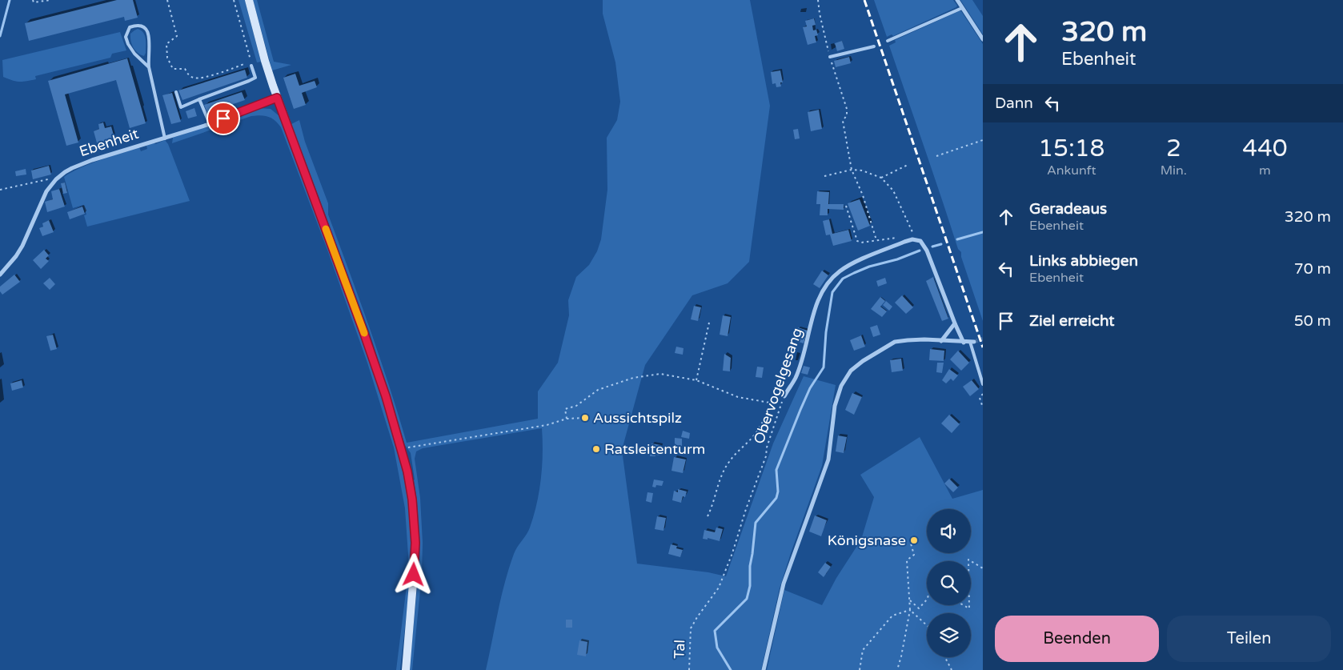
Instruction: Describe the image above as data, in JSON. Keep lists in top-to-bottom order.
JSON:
{
  "streets": {
    "street": ["Ebenheit", "Obervogelgesang"],
    "path": ["Tal"]
  },
  "crossings": [
    ["Obervogelgesang", "Tal"]
  ],
  "places": ["Aussichtspilz", "Ratsleitenturm", "Königsnase"],
  "page": {
    "turn": ["320 m", "Ebenheit"],
    "then": "Dann",
    "eta": [
      "15:18",
      "Ankunft",
      "2",
      "Min.",
      "440",
      "m"
    ],
    "list": [
      {
        "name": "Geradeaus",
        "note": "Ebenheit",
        "value": "320 m"
      },
      {
        "name": "Links abbiegen",
        "note": "Ebenheit",
        "value": "70 m"
      },
      {
        "name": "Ziel erreicht",
        "value": "50 m"
      }
    ],
    "buttons": ["Beenden", "Teilen"]
  }
}
